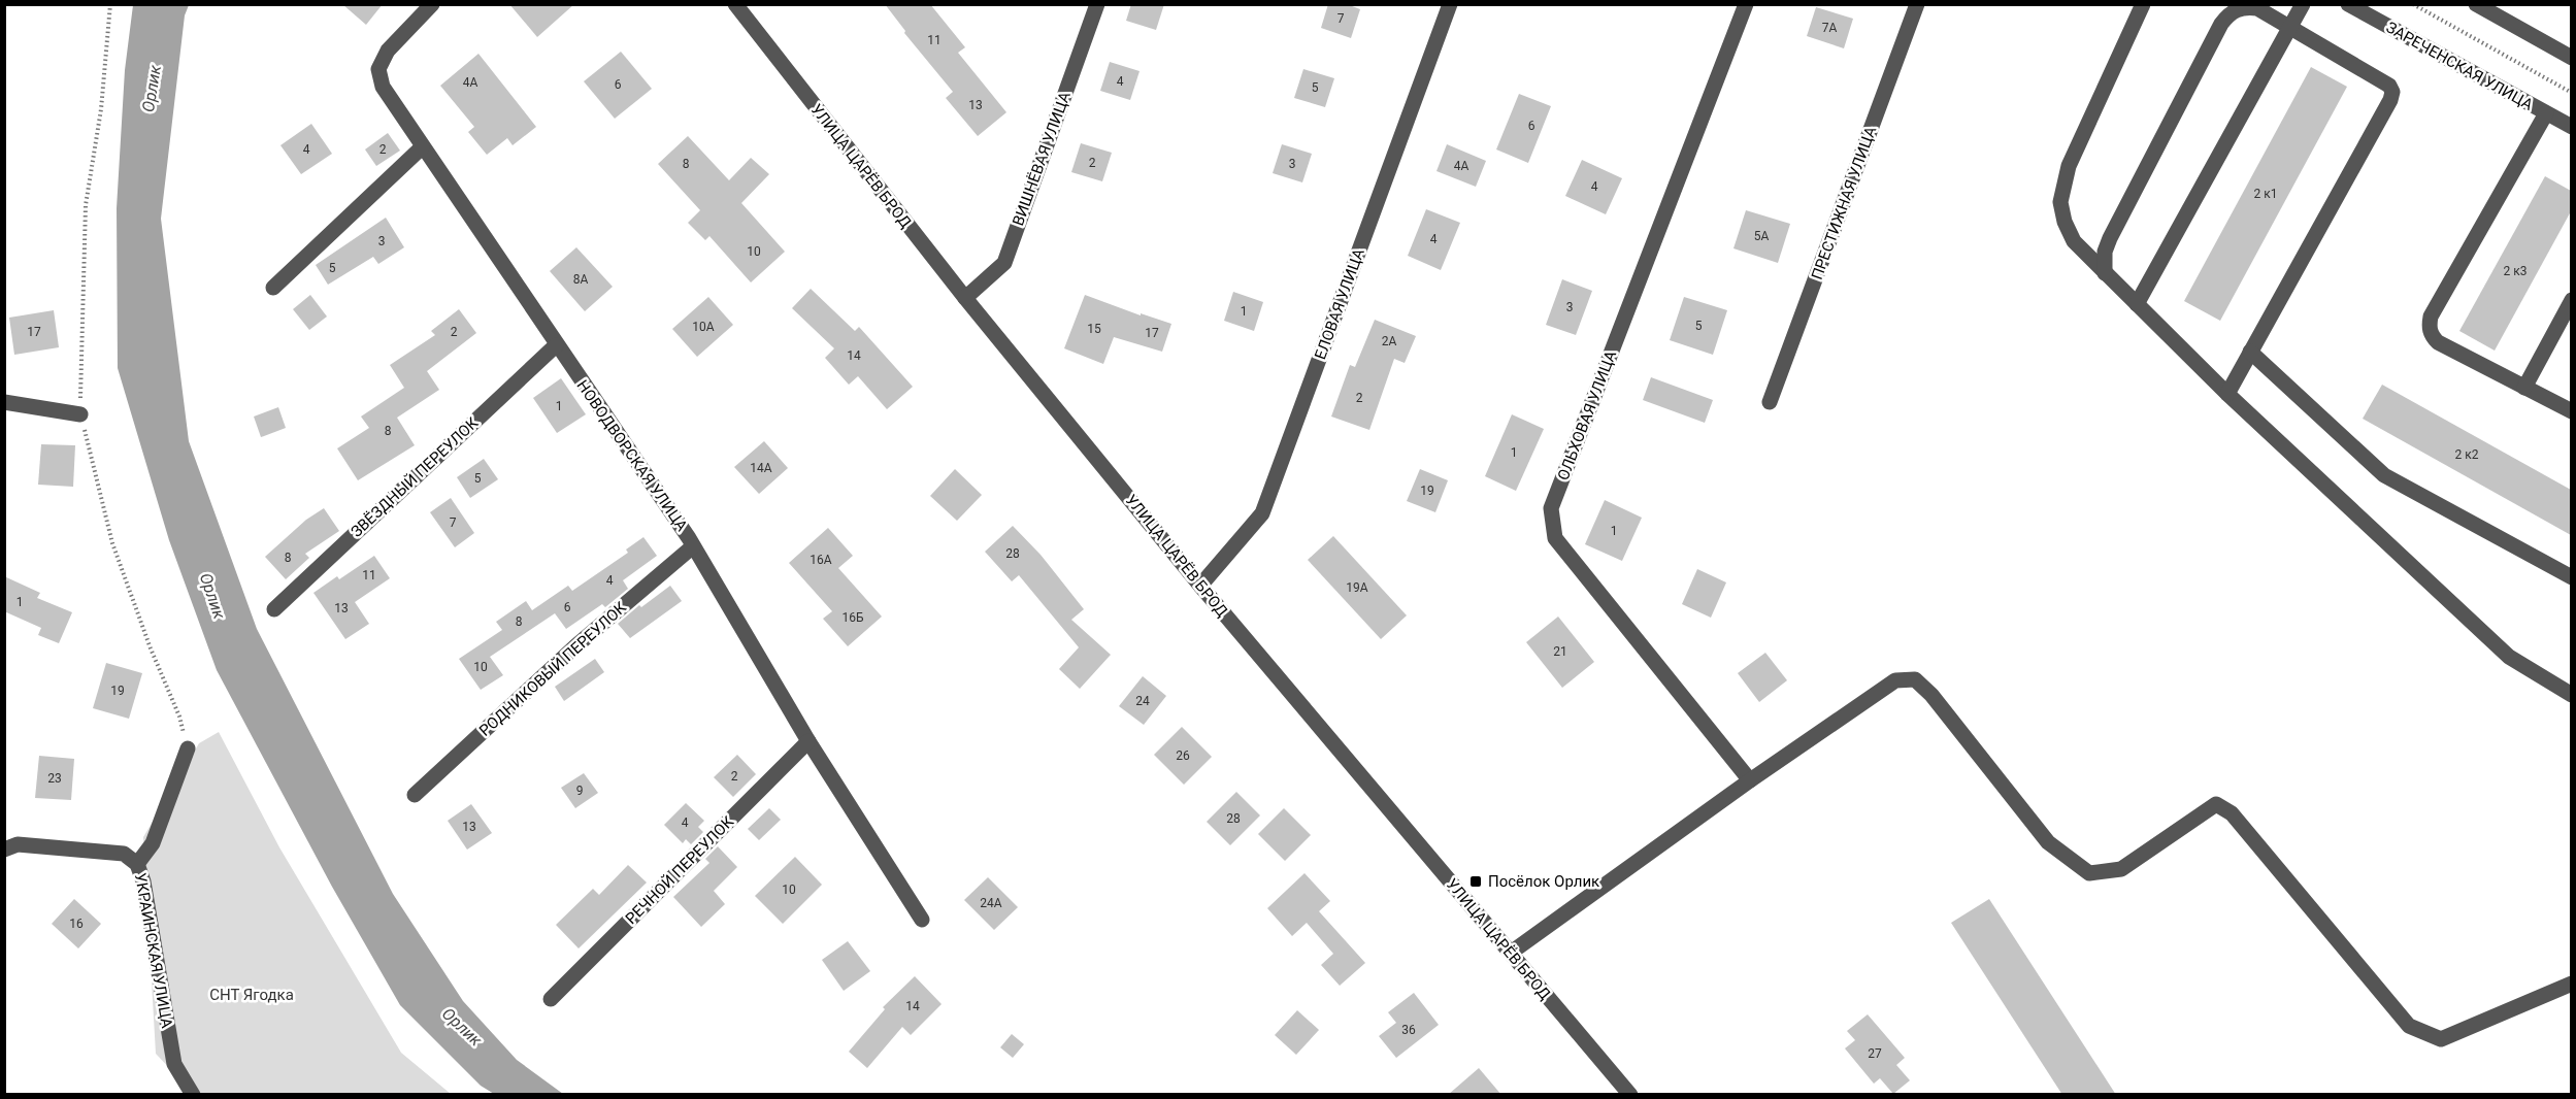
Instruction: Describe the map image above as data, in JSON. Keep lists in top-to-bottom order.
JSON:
{
  "streets": {
    "street": [
      "ЗАРЕЧЕНСКАЯ УЛИЦА",
      "ВИШНЁВАЯ УЛИЦА",
      "УЛИЦА ЦАРЁВ БРОД",
      "ПРЕСТИЖНАЯ УЛИЦА",
      "ЕЛОВАЯ УЛИЦА",
      "ОЛЬХОВАЯ УЛИЦА",
      "НОВОДВОРСКАЯ УЛИЦА",
      "ЗВЁЗДНЫЙ ПЕРЕУЛОК",
      "РОДНИКОВЫЙ ПЕРЕУЛОК",
      "РЕЧНОЙ ПЕРЕУЛОК",
      "УКРАИНСКАЯ УЛИЦА"
    ]
  },
  "crossings": [
    ["ВИШНЁВАЯ УЛИЦА", "УЛИЦА ЦАРЁВ БРОД"],
    ["УЛИЦА ЦАРЁВ БРОД", "ЕЛОВАЯ УЛИЦА"],
    ["НОВОДВОРСКАЯ УЛИЦА", "ЗВЁЗДНЫЙ ПЕРЕУЛОК"],
    ["НОВОДВОРСКАЯ УЛИЦА", "РОДНИКОВЫЙ ПЕРЕУЛОК"],
    ["НОВОДВОРСКАЯ УЛИЦА", "РЕЧНОЙ ПЕРЕУЛОК"]
  ],
  "water": ["Орлик"],
  "parks": ["СНТ Ягодка"],
  "places": {
    "transit": ["Посёлок Орлик"]
  },
  "house_numbers": [
    "7",
    "7А",
    "11",
    "4",
    "4А",
    "6",
    "5",
    "13",
    "6",
    "4",
    "2",
    "2",
    "8",
    "3",
    "4А",
    "4",
    "2 к1",
    "5А",
    "4",
    "3",
    "10",
    "5",
    "2 к3",
    "8А",
    "3",
    "1",
    "5",
    "10А",
    "15",
    "17",
    "2",
    "17",
    "2А",
    "14",
    "2",
    "1",
    "8",
    "1",
    "2 к2",
    "14А",
    "5",
    "19",
    "7",
    "1",
    "28",
    "8",
    "16А",
    "11",
    "4",
    "19А",
    "1",
    "6",
    "13",
    "16Б",
    "8",
    "21",
    "10",
    "19",
    "24",
    "26",
    "2",
    "23",
    "9",
    "28",
    "4",
    "13",
    "10",
    "24А",
    "16",
    "14",
    "36",
    "27"
  ]
}
